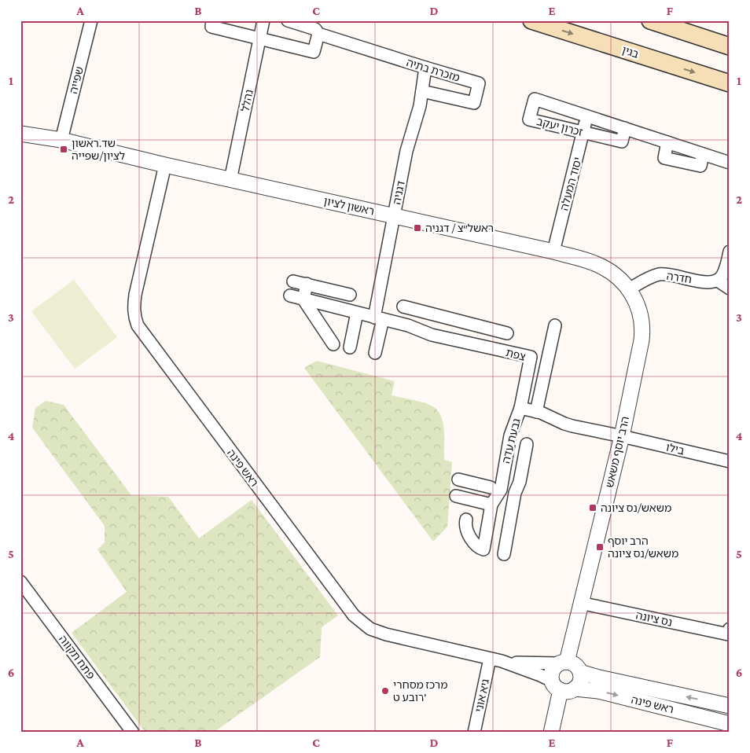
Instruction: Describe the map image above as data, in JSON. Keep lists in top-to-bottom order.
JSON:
{
  "streets": {
    "main road": ["בגין"],
    "street": [
      "מזכרת בתיה",
      "שפייה",
      "נהלל",
      "זכרון יעקב",
      "יסוד המעלה",
      "דגניה",
      "ראשון לציון",
      "חדרה",
      "צפת",
      "גבעת עדה",
      "בילו",
      "הרב יוסף משאש",
      "ראש פינה",
      "נס ציונה",
      "פתח תקווה",
      "גיא אוני"
    ]
  },
  "crossings": [
    ["מזכרת בתיה", "דגניה"],
    ["שפייה", "ראשון לציון"],
    ["נהלל", "ראשון לציון"],
    ["זכרון יעקב", "יסוד המעלה"],
    ["יסוד המעלה", "ראשון לציון"],
    ["דגניה", "ראשון לציון"],
    ["דגניה", "צפת"],
    ["ראשון לציון", "חדרה"],
    ["ראשון לציון", "הרב יוסף משאש"],
    ["ראשון לציון", "ראש פינה"],
    ["חדרה", "הרב יוסף משאש"],
    ["צפת", "גבעת עדה"],
    ["גבעת עדה", "בילו"],
    ["גבעת עדה", "הרב יוסף משאש"],
    ["בילו", "הרב יוסף משאש"],
    ["הרב יוסף משאש", "ראש פינה"],
    ["הרב יוסף משאש", "נס ציונה"],
    ["ראש פינה", "גיא אוני"]
  ],
  "places": {
    "transit": [
      "שד.ראשון לציון/שפייה",
      "ראשל״צ / דגניה",
      "משאש/נס ציונה",
      "הרב יוסף משאש/נס ציונה"
    ],
    "other": ["מרכז מסחרי רובע ט'"]
  },
  "grid": {
    "columns": [
      "A",
      "B",
      "C",
      "D",
      "E",
      "F"
    ],
    "rows": [
      "1",
      "2",
      "3",
      "4",
      "5",
      "6"
    ]
  }
}
